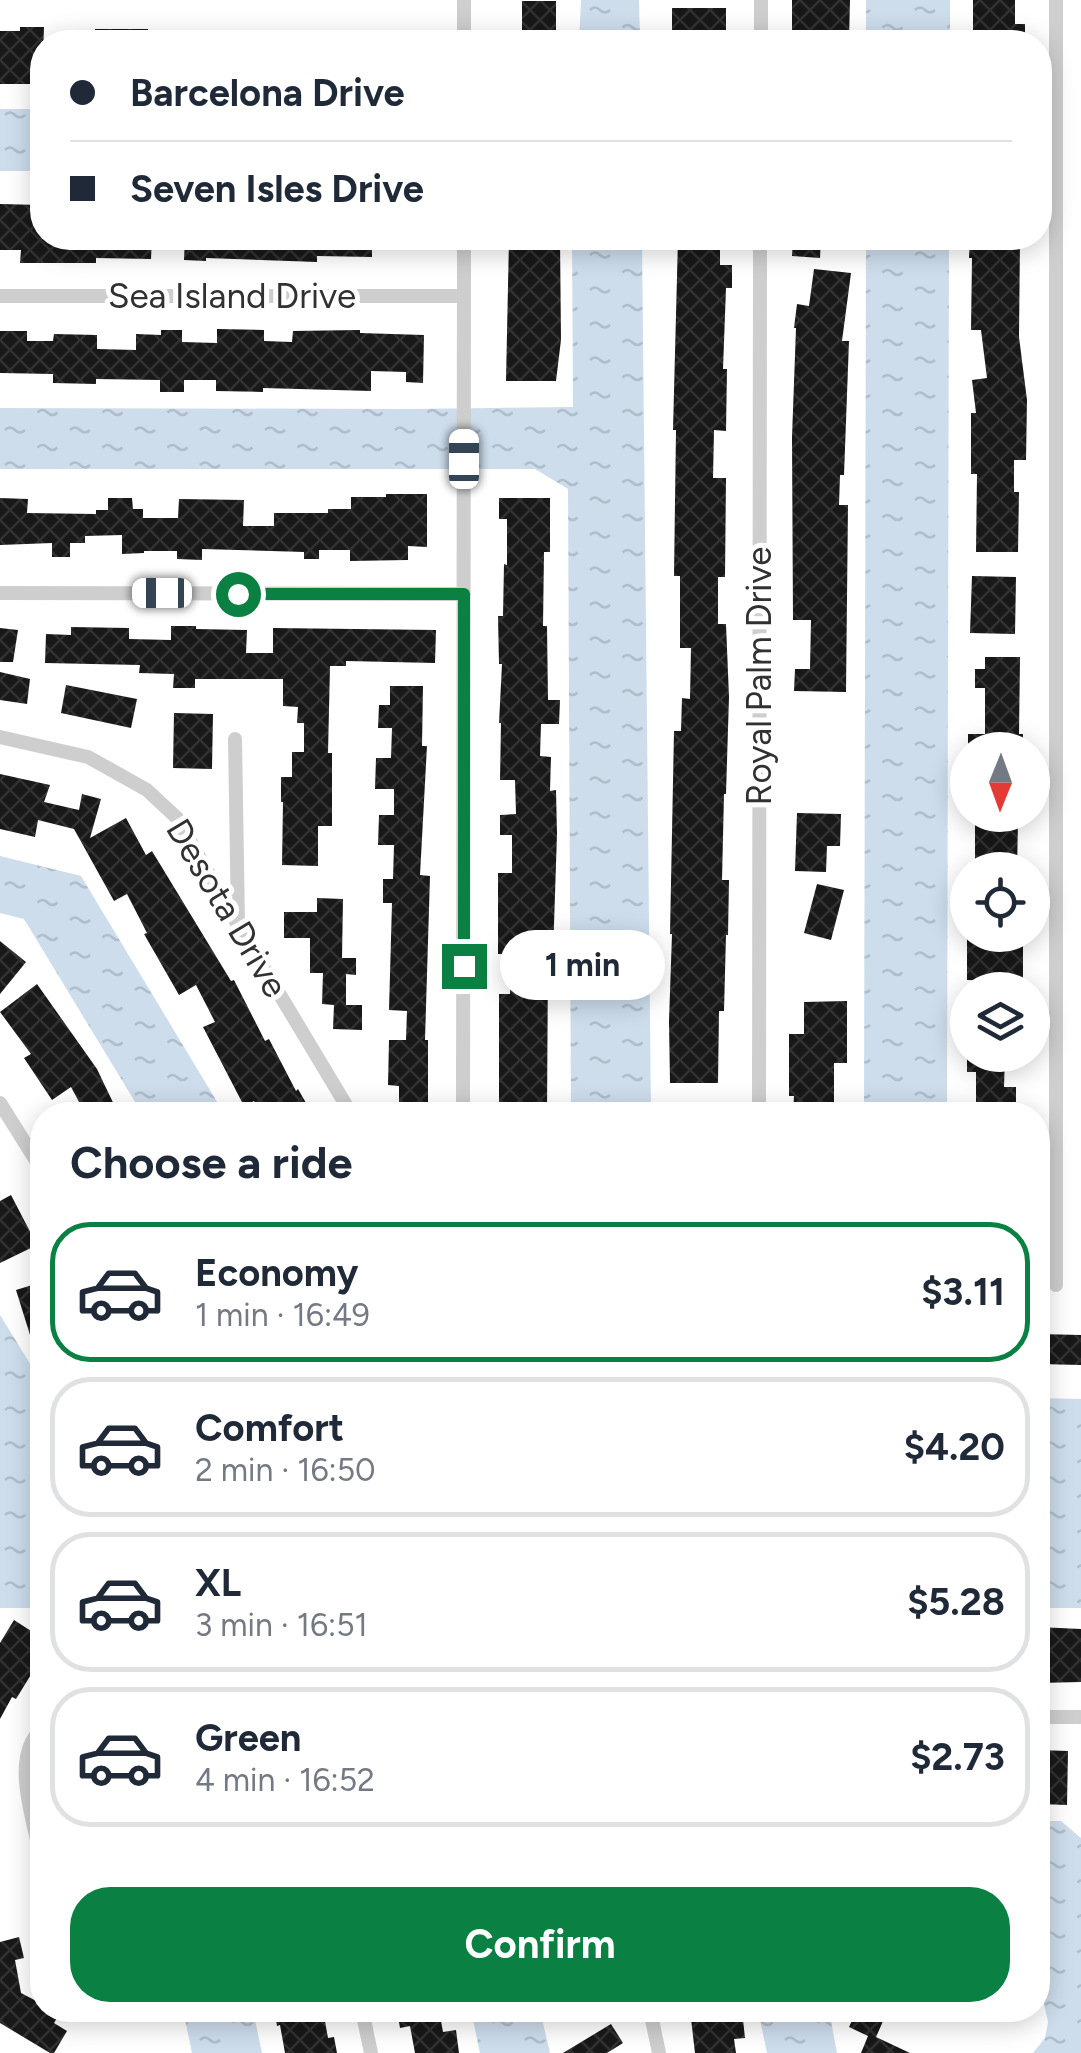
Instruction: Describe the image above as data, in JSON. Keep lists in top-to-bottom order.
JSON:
{
  "streets": {
    "street": ["Sea Island Drive", "Royal Palm Drive", "Desota Drive"]
  },
  "north": "bottom",
  "page": {
    "banner": ["Barcelona Drive", "Seven Isles Drive"],
    "bubble": "1 min",
    "heading": "Choose a ride",
    "list": [
      {
        "name": "Economy",
        "note": "1 min · 16:49",
        "value": "$3.11"
      },
      {
        "name": "Comfort",
        "note": "2 min · 16:50",
        "value": "$4.20"
      },
      {
        "name": "XL",
        "note": "3 min · 16:51",
        "value": "$5.28"
      },
      {
        "name": "Green",
        "note": "4 min · 16:52",
        "value": "$2.73"
      }
    ],
    "buttons": "Confirm"
  }
}
